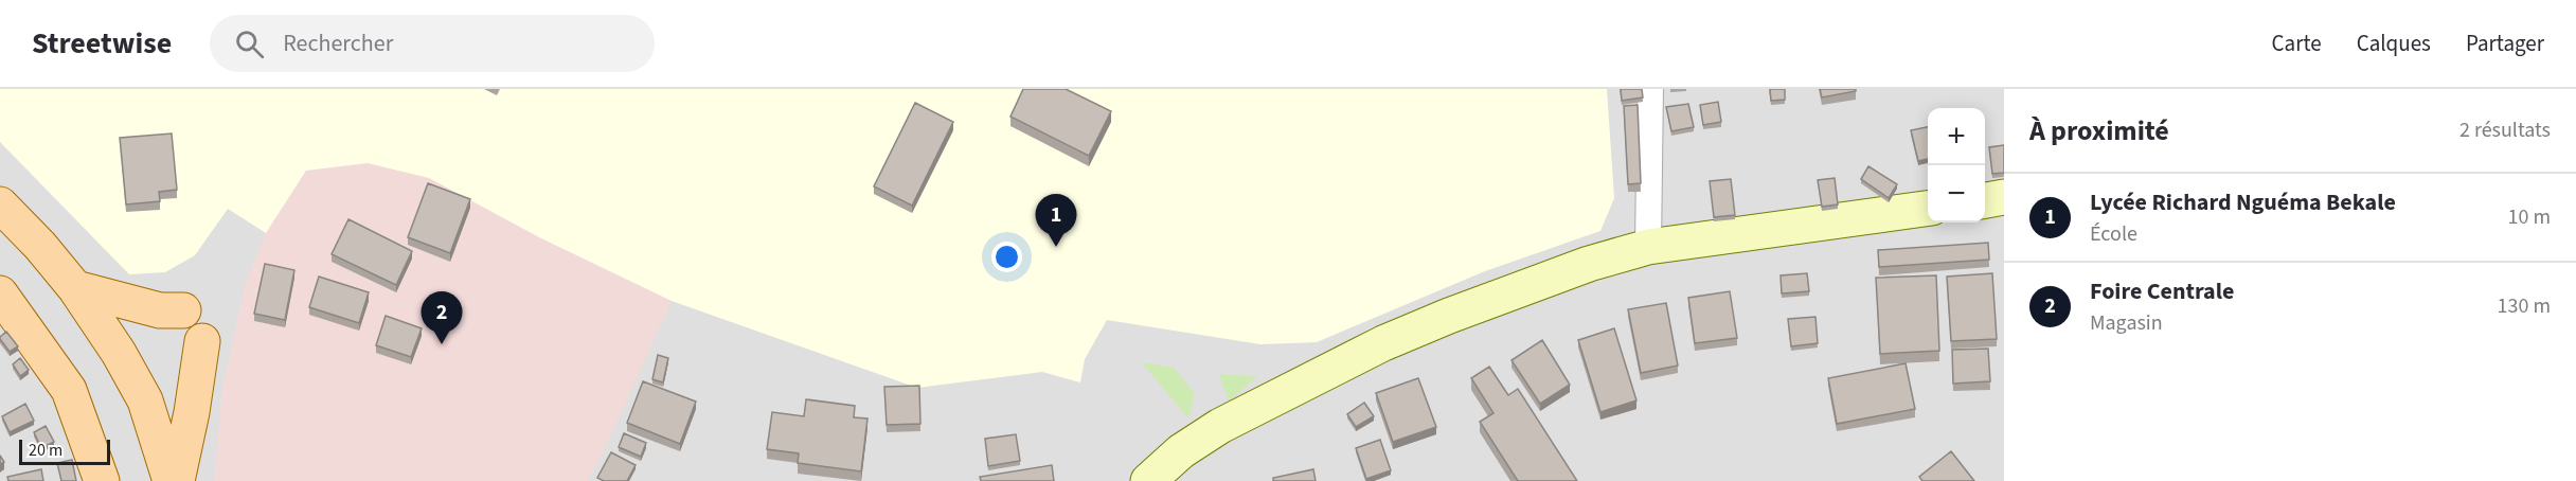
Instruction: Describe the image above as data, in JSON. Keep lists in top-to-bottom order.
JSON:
{
  "scale_bar": "20 m",
  "page": {
    "header": "Streetwise",
    "search": "Rechercher",
    "nav": ["Carte", "Calques", "Partager"],
    "heading": ["À proximité", "2 résultats"],
    "map_buttons": ["+", "−"],
    "list": [
      {
        "mark": "1",
        "name": "Lycée Richard Nguéma Bekale",
        "note": "École",
        "value": "10 m"
      },
      {
        "mark": "2",
        "name": "Foire Centrale",
        "note": "Magasin",
        "value": "130 m"
      }
    ],
    "pins": ["1", "2"],
    "scale": "20 m"
  }
}
